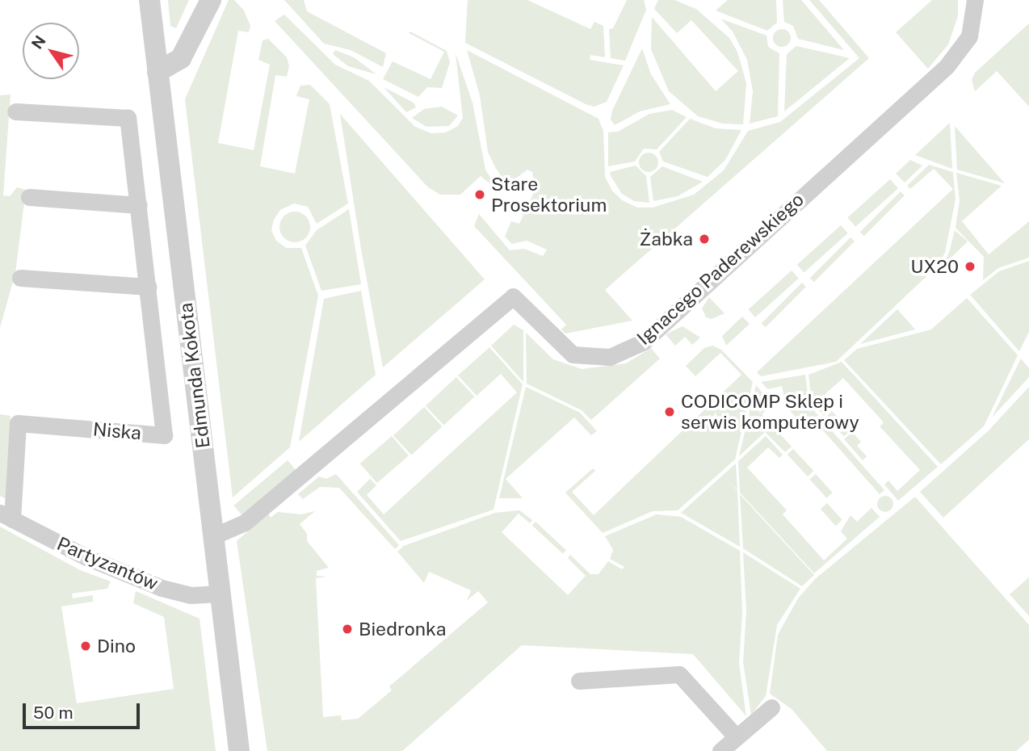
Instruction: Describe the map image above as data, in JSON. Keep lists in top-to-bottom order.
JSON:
{
  "streets": {
    "street": [
      "Ignacego Paderewskiego",
      "Edmunda Kokota",
      "Niska",
      "Partyzantów"
    ]
  },
  "crossings": [
    ["Ignacego Paderewskiego", "Edmunda Kokota"],
    ["Edmunda Kokota", "Partyzantów"],
    ["Niska", "Partyzantów"]
  ],
  "places": [
    "Stare Prosektorium",
    "Żabka",
    "UX20",
    "CODICOMP Sklep i serwis komputerowy",
    "Biedronka",
    "Dino"
  ],
  "scale_bar": "50 m",
  "north": "top left"
}
